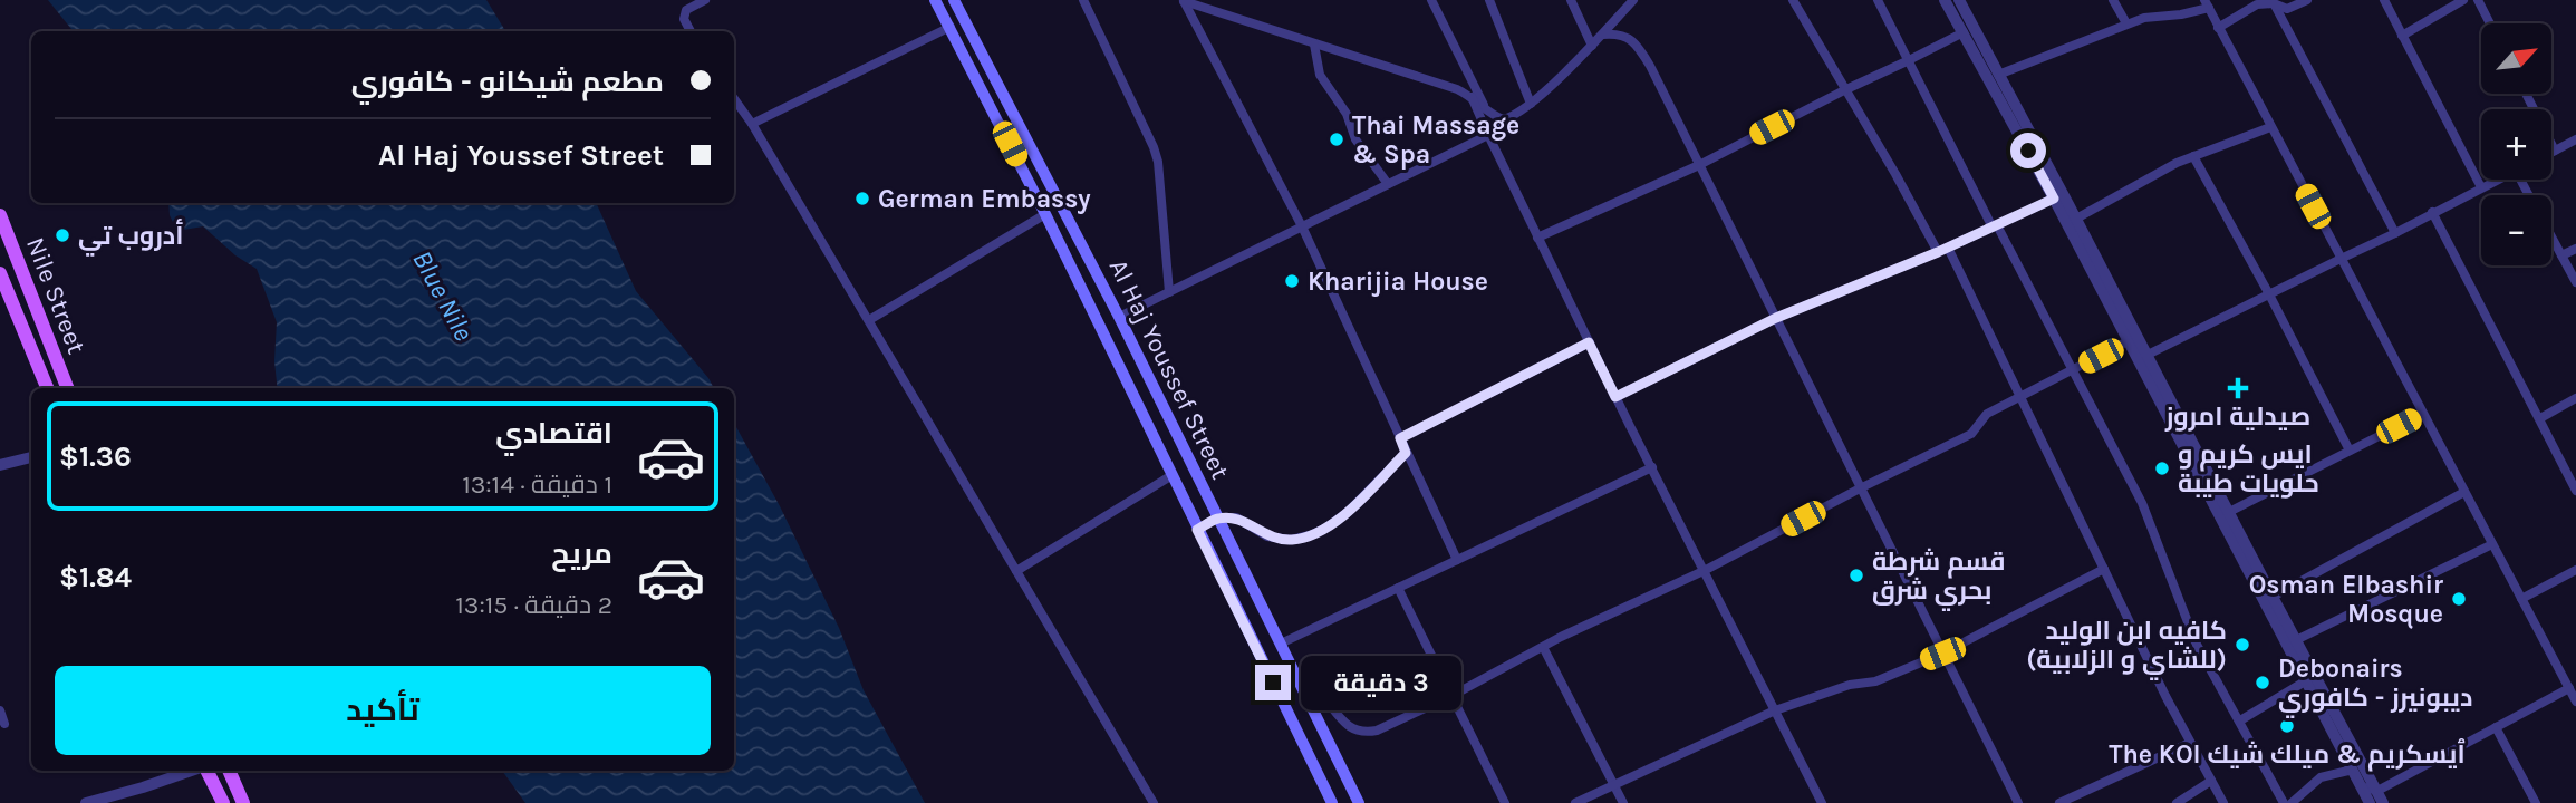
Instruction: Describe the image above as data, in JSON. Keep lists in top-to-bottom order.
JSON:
{
  "streets": {
    "main road": ["Nile Street", "Al Haj Youssef Street"]
  },
  "water": ["Blue Nile"],
  "places": {
    "other": [
      "Thai Massage & Spa",
      "German Embassy",
      "أدروب تي",
      "Kharijia House",
      "ايس كريم و حلويات طيبة",
      "قسم شرطة بحري شرق",
      "Osman Elbashir Mosque",
      "كافيه ابن الوليد (للشاي و الزلابية)",
      "Debonairs ديبونيرز - كافوري",
      "The KOI ٱيسكريم & ميلك شيك"
    ],
    "health": ["صيدلية امروز"]
  },
  "north": "top right",
  "page": {
    "map_buttons": ["+", "−"],
    "banner": ["مطعم شيكانو - كافوري", "Al Haj Youssef Street"],
    "list": [
      {
        "name": "اقتصادي",
        "note": "1 دقيقة · 13:14",
        "value": "$1.36"
      },
      {
        "name": "مريح",
        "note": "2 دقيقة · 13:15",
        "value": "$1.84"
      }
    ],
    "buttons": "تأكيد",
    "bubble": "3 دقيقة"
  }
}
